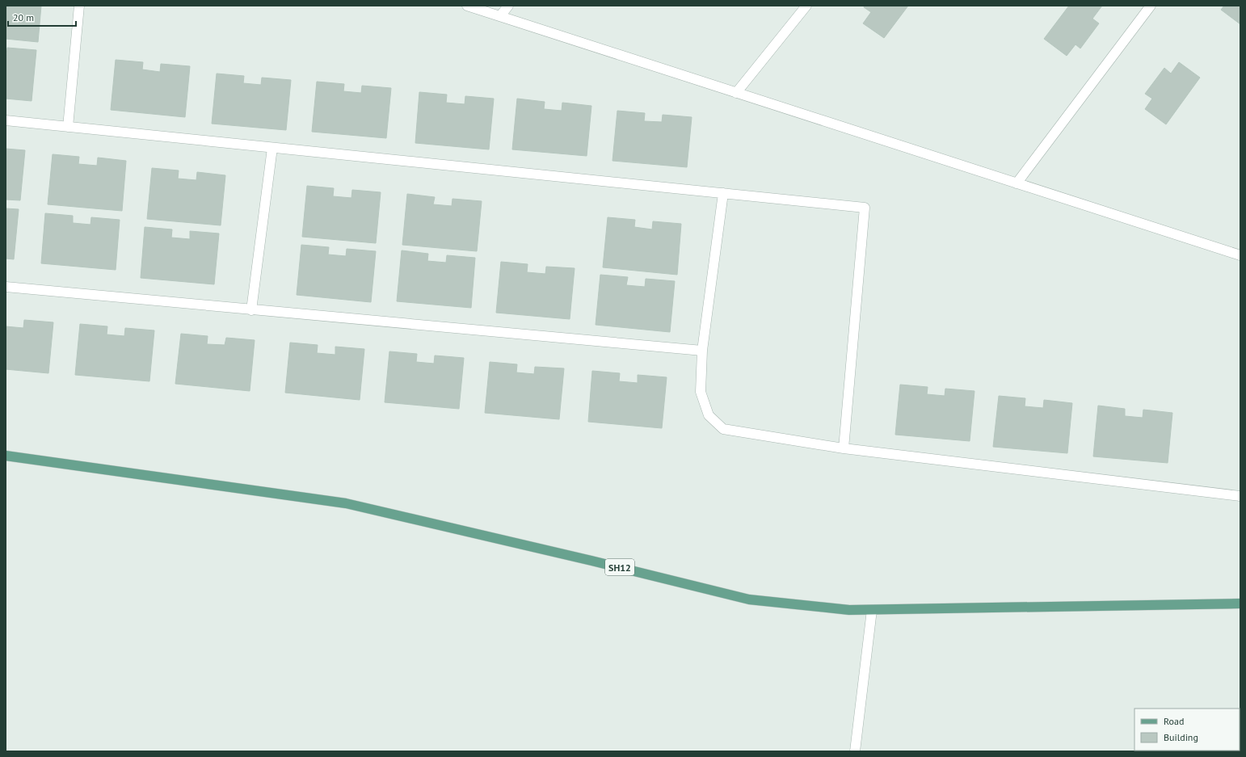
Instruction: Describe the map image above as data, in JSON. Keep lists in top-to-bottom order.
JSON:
{
  "streets": {
    "main road": ["SH12"]
  },
  "legend": ["Road", "Building"],
  "scale_bar": "20 m"
}
